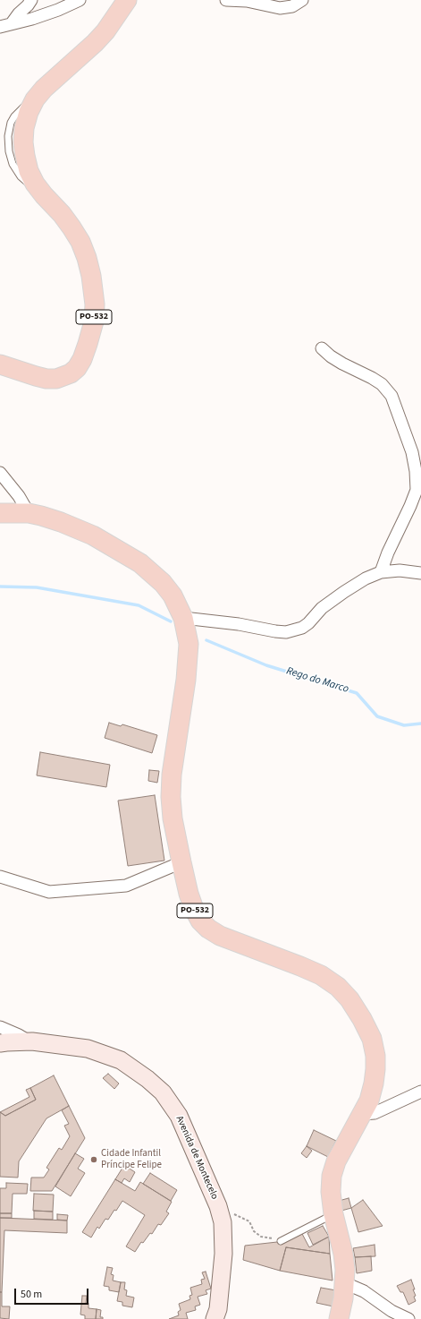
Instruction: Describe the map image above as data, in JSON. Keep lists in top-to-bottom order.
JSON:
{
  "streets": {
    "main road": ["PO-532"],
    "street": ["Avenida de Montecelo"]
  },
  "water": ["Rego do Marco"],
  "places": ["Cidade Infantil Príncipe Felipe"],
  "scale_bar": "50 m"
}
